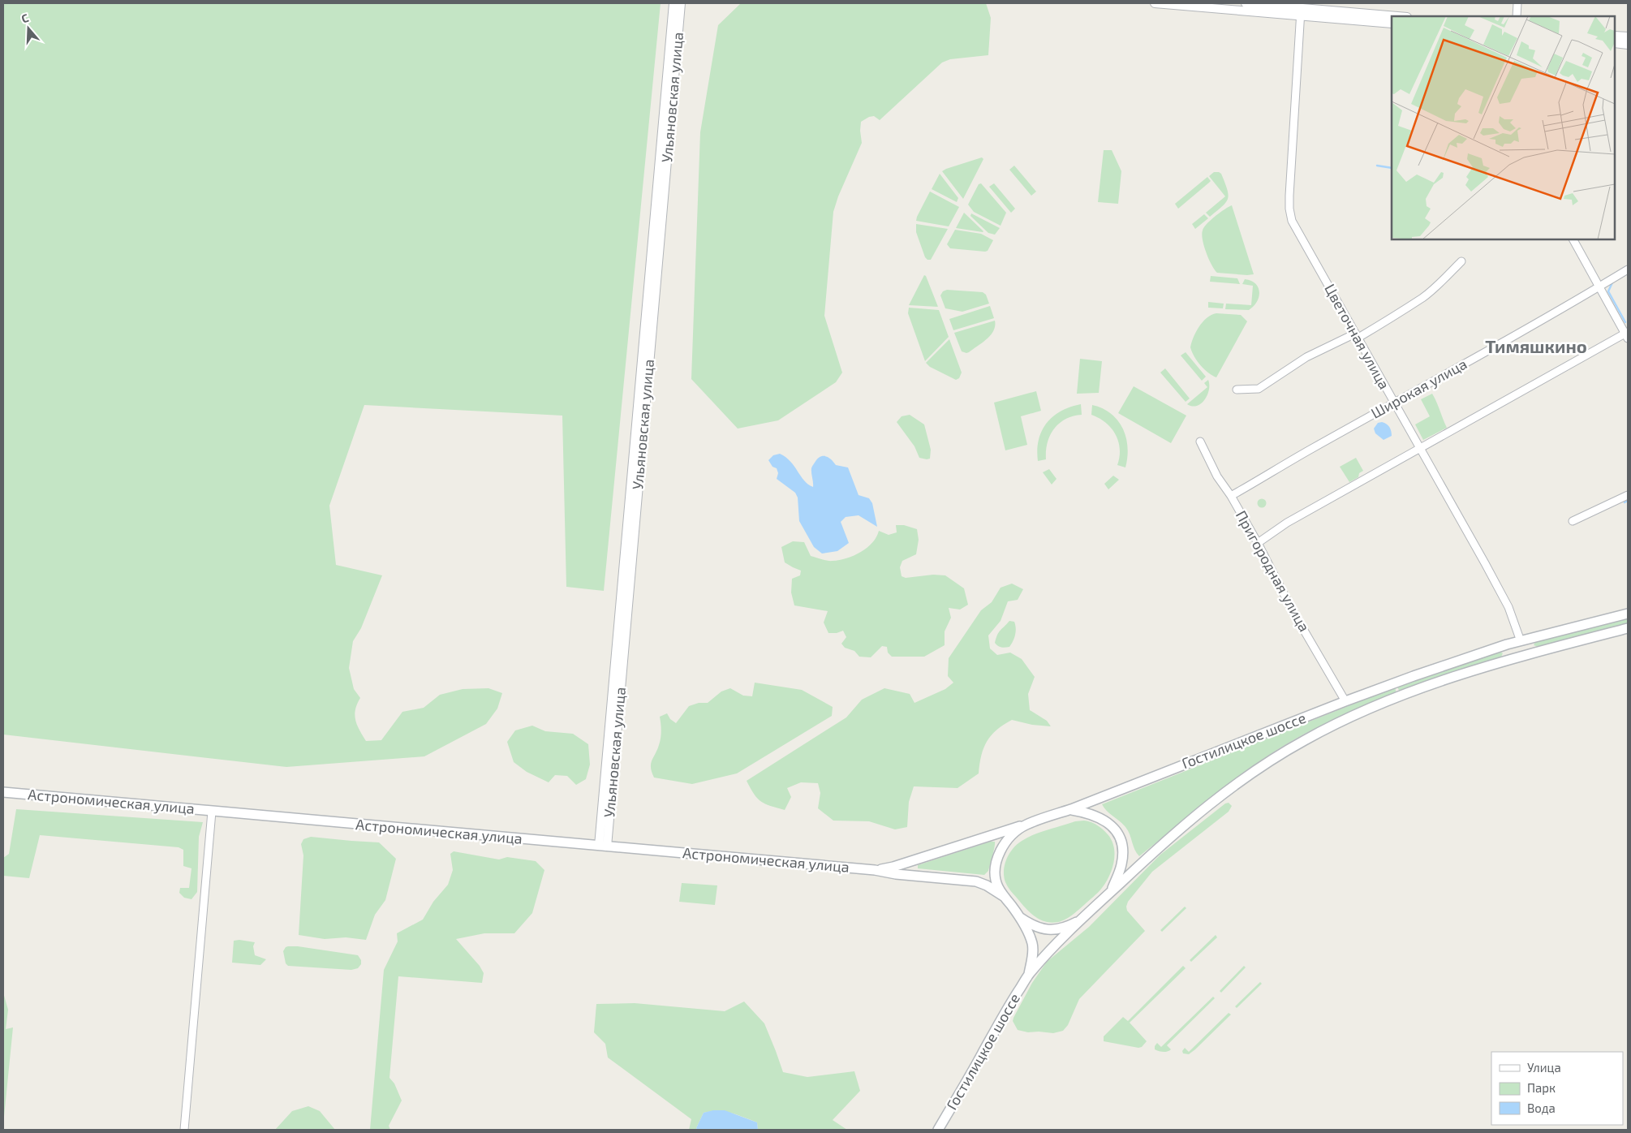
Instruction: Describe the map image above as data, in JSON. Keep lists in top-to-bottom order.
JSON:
{
  "streets": {
    "main road": ["Гостилицкое шоссе", "Астрономическая улица"],
    "street": [
      "Ульяновская улица",
      "Цветочная улица",
      "Широкая улица",
      "Пригородная улица"
    ]
  },
  "crossings": [
    ["Ульяновская улица", "Астрономическая улица"],
    ["Цветочная улица", "Широкая улица"],
    ["Цветочная улица", "Гостилицкое шоссе"],
    ["Широкая улица", "Пригородная улица"],
    ["Пригородная улица", "Гостилицкое шоссе"],
    ["Гостилицкое шоссе", "Астрономическая улица"]
  ],
  "districts": ["Тимяшкино"],
  "legend": ["Улица", "Парк", "Вода"],
  "north": "top"
}
